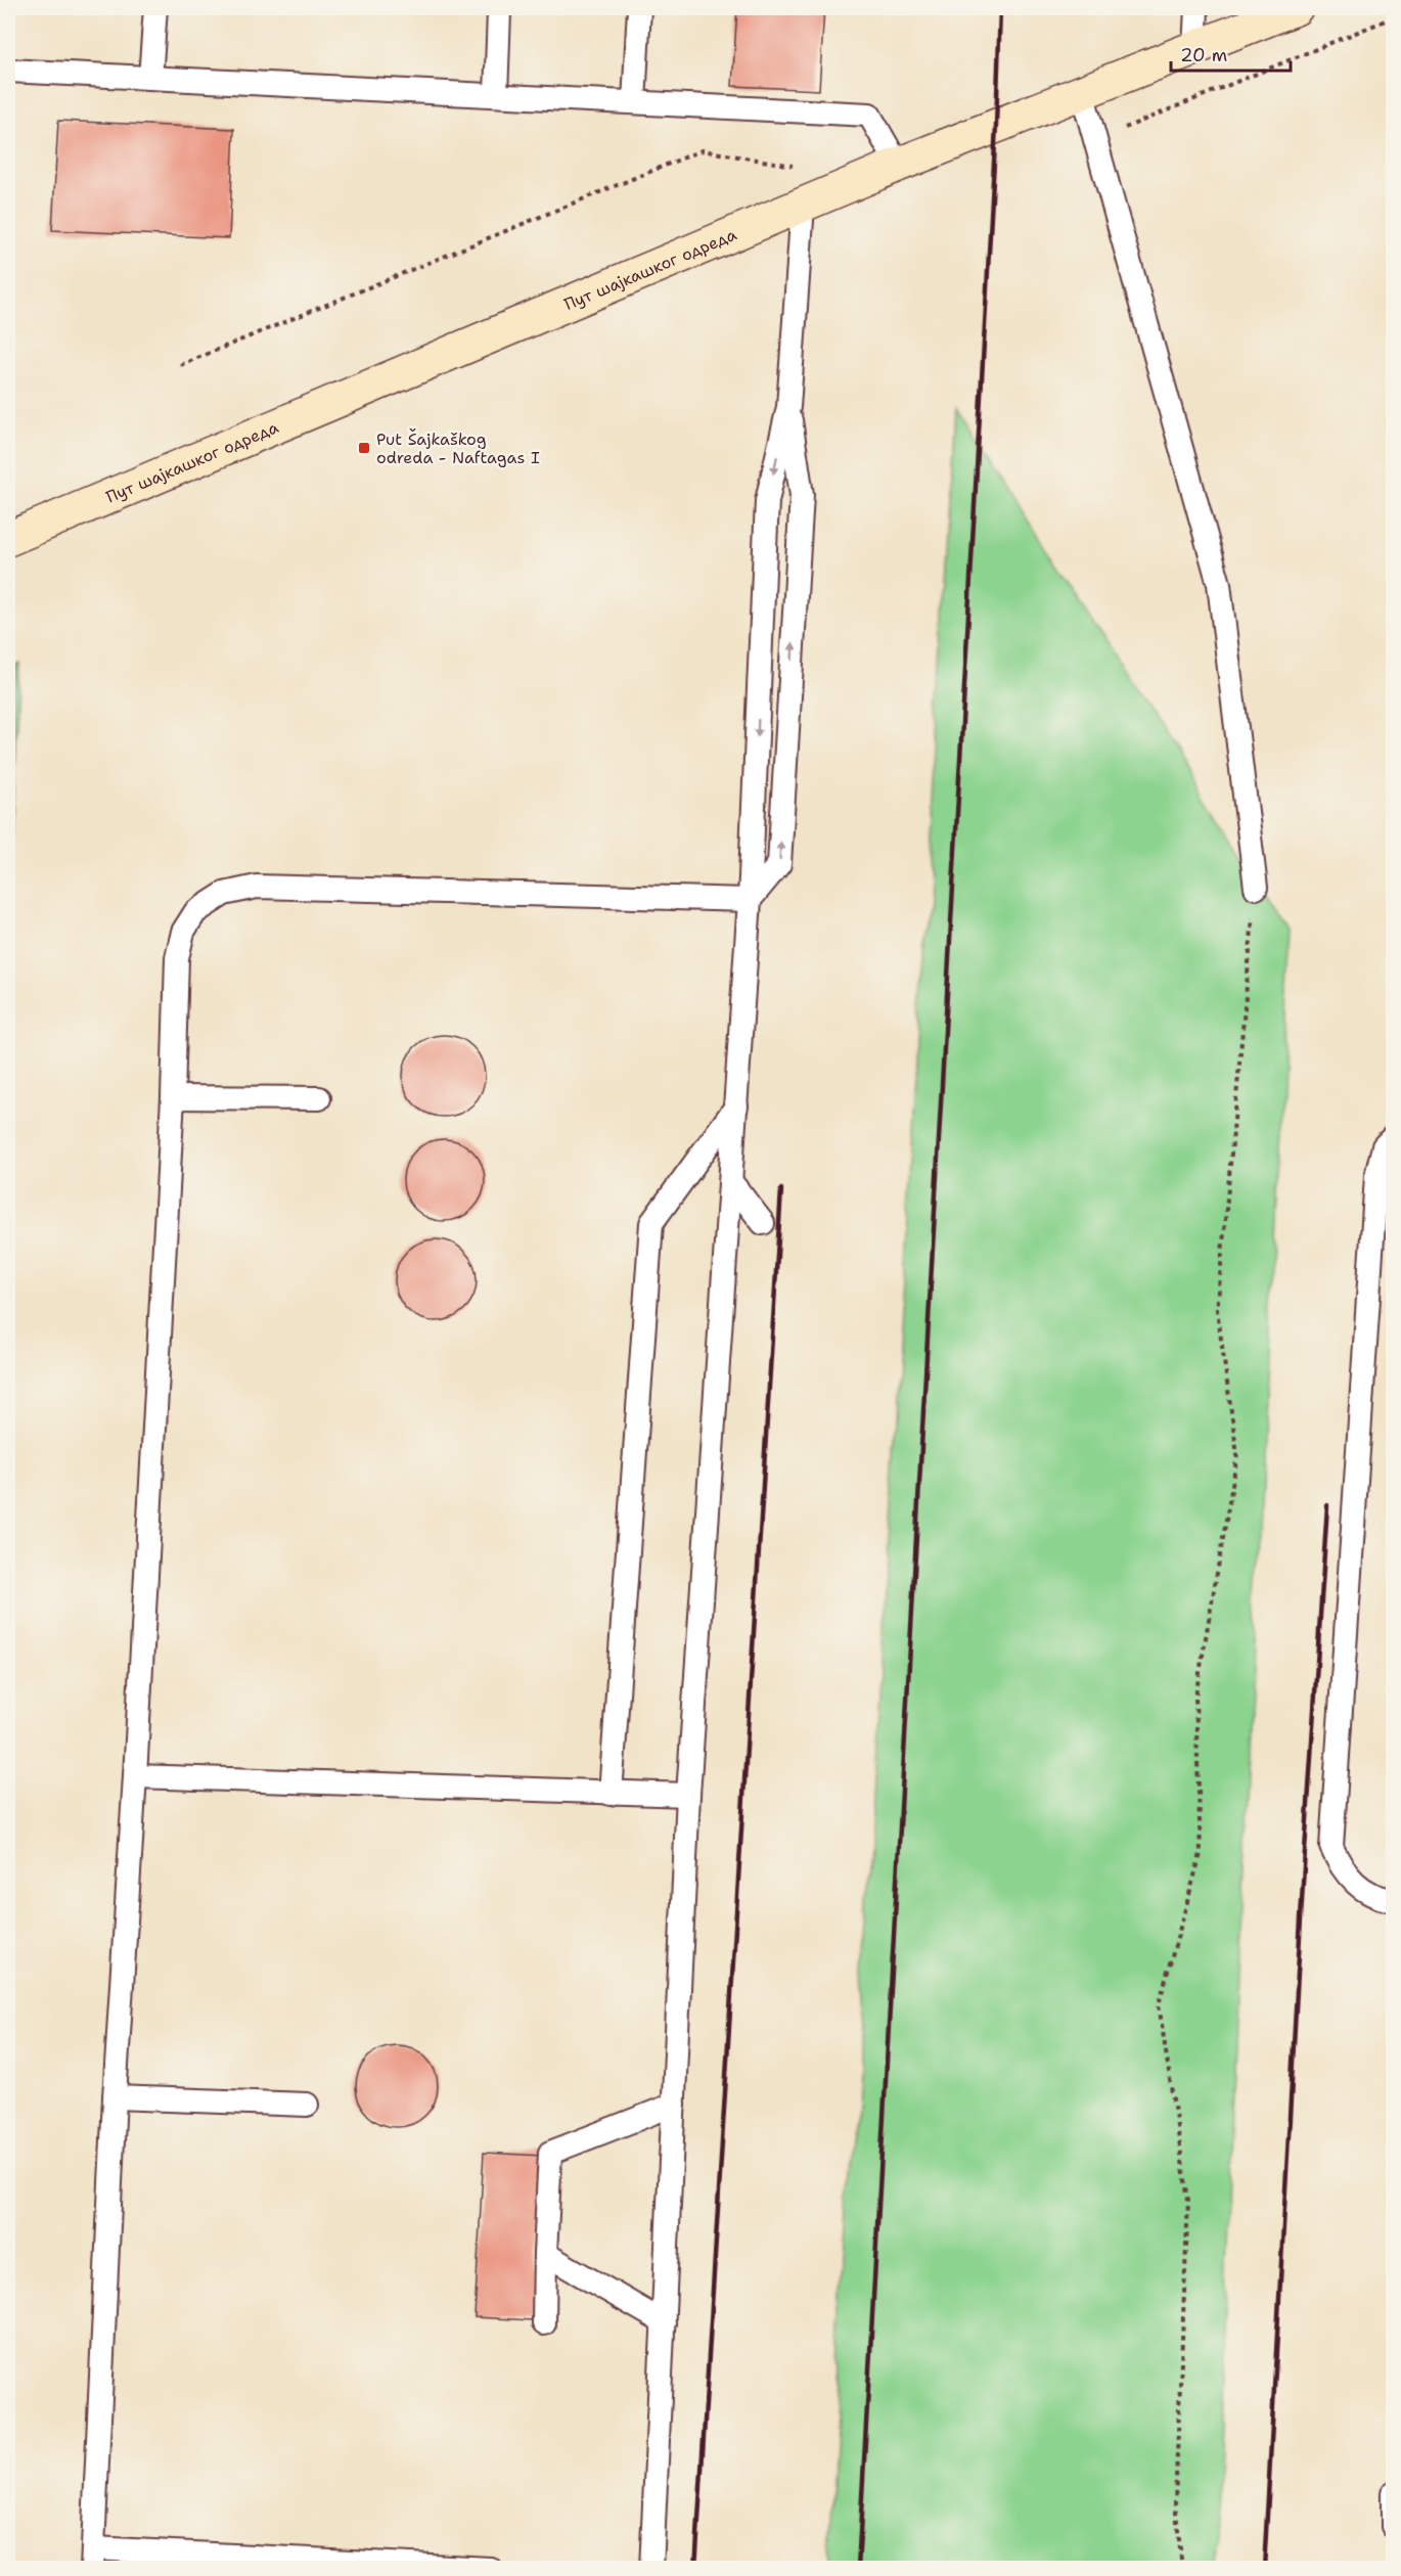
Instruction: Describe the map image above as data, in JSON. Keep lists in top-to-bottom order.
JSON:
{
  "streets": {
    "street": ["Пут шајкашког одреда"]
  },
  "places": {
    "transit": ["Put Šajkaškog odreda - Naftagas I"]
  },
  "scale_bar": "20 m"
}
